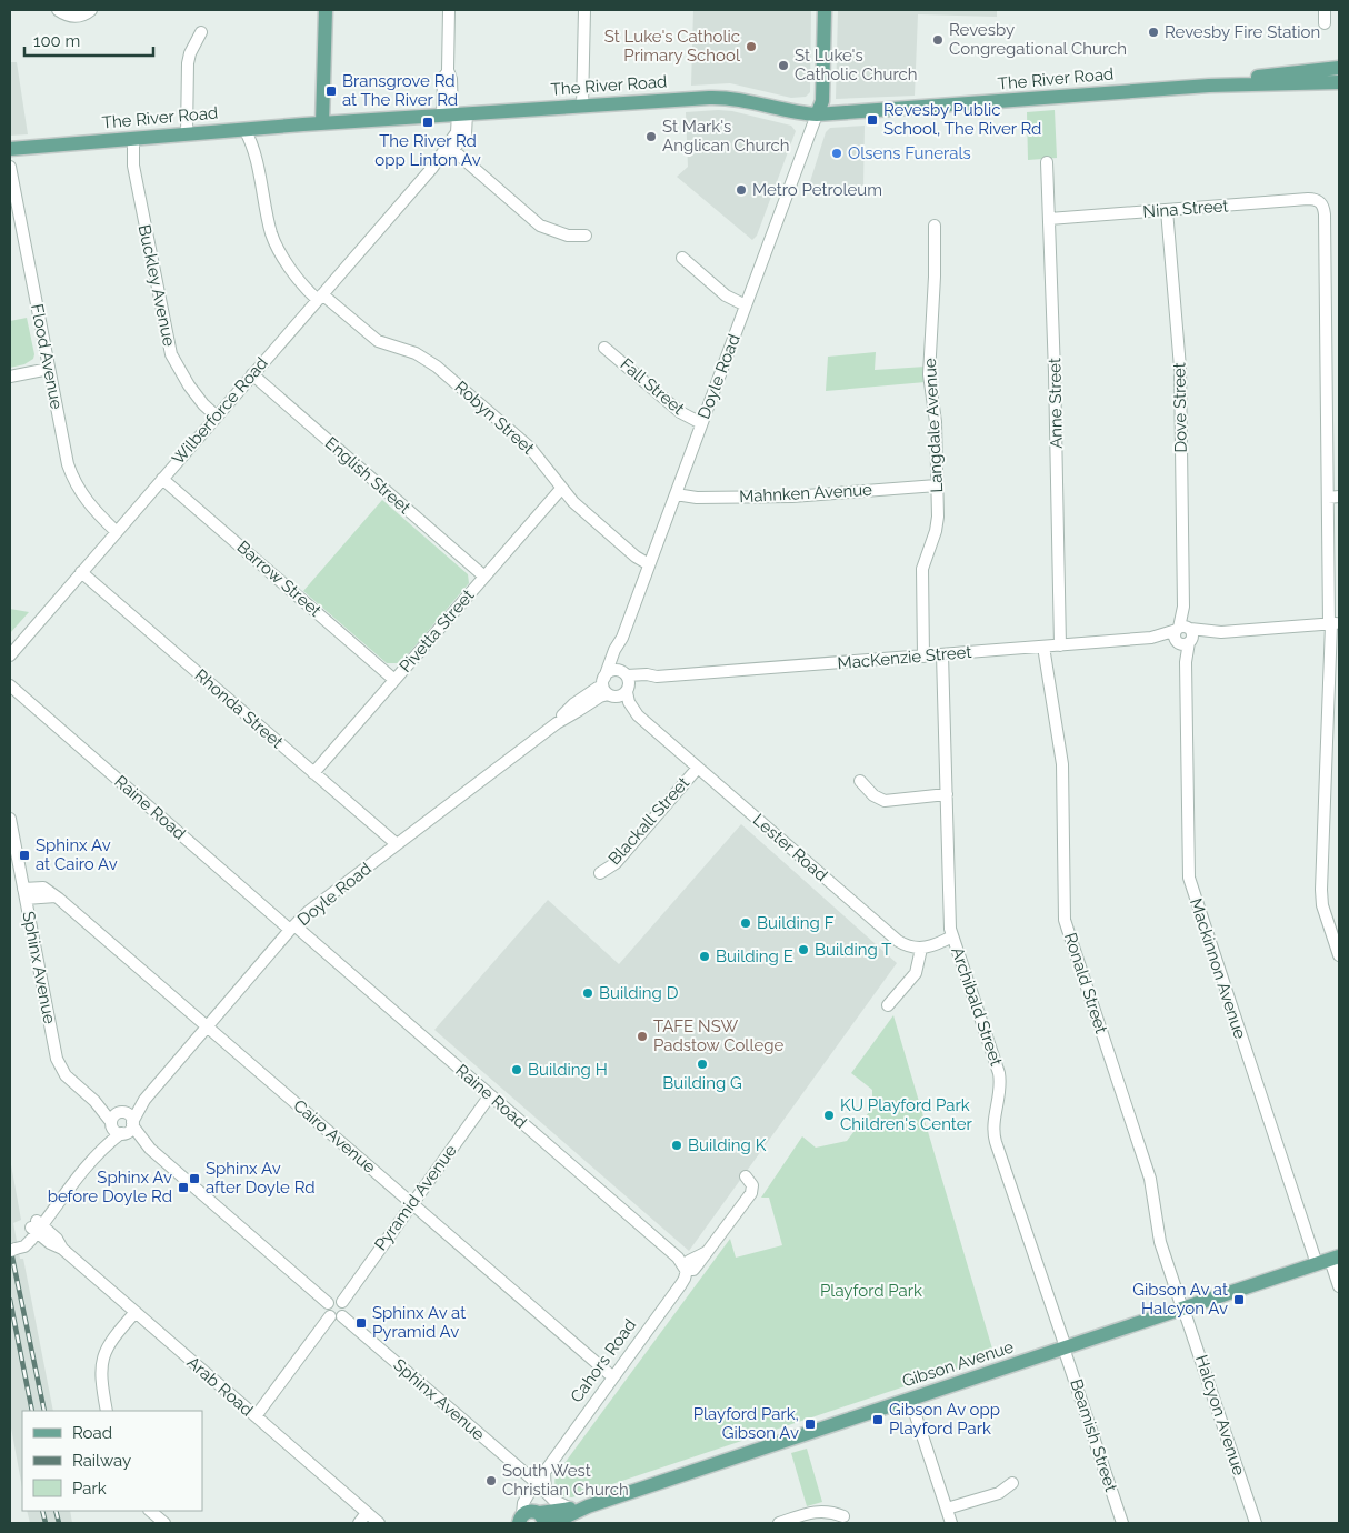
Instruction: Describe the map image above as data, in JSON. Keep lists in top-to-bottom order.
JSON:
{
  "streets": {
    "main road": ["The River Road", "Gibson Avenue"],
    "street": [
      "Nina Street",
      "Buckley Avenue",
      "Flood Avenue",
      "Doyle Road",
      "Fall Street",
      "Anne Street",
      "Dove Street",
      "Wilberforce Road",
      "Robyn Street",
      "Langdale Avenue",
      "English Street",
      "Mahnken Avenue",
      "Barrow Street",
      "Pivetta Street",
      "MacKenzie Street",
      "Rhonda Street",
      "Raine Road",
      "Blackall Street",
      "Lester Road",
      "Sphinx Avenue",
      "Mackinnon Avenue",
      "Ronald Street",
      "Archibald Street",
      "Cairo Avenue",
      "Pyramid Avenue",
      "Cahors Road",
      "Arab Road",
      "Halcyon Avenue",
      "Beamish Street"
    ]
  },
  "crossings": [
    ["The River Road", "Buckley Avenue"],
    ["The River Road", "Doyle Road"],
    ["The River Road", "Wilberforce Road"],
    ["Nina Street", "Anne Street"],
    ["Nina Street", "Dove Street"],
    ["Buckley Avenue", "Wilberforce Road"],
    ["Flood Avenue", "Wilberforce Road"],
    ["Doyle Road", "Fall Street"],
    ["Doyle Road", "Robyn Street"],
    ["Doyle Road", "Mahnken Avenue"],
    ["Doyle Road", "MacKenzie Street"],
    ["Doyle Road", "Rhonda Street"],
    ["Doyle Road", "Raine Road"],
    ["Doyle Road", "Lester Road"],
    ["Doyle Road", "Sphinx Avenue"],
    ["Doyle Road", "Cairo Avenue"],
    ["Anne Street", "MacKenzie Street"],
    ["Dove Street", "MacKenzie Street"],
    ["Wilberforce Road", "Robyn Street"],
    ["Wilberforce Road", "English Street"],
    ["Wilberforce Road", "Barrow Street"],
    ["Wilberforce Road", "Rhonda Street"],
    ["Robyn Street", "Pivetta Street"],
    ["Langdale Avenue", "Mahnken Avenue"],
    ["Langdale Avenue", "MacKenzie Street"],
    ["English Street", "Pivetta Street"],
    ["Barrow Street", "Pivetta Street"],
    ["Pivetta Street", "Rhonda Street"],
    ["MacKenzie Street", "Lester Road"],
    ["MacKenzie Street", "Mackinnon Avenue"],
    ["MacKenzie Street", "Ronald Street"],
    ["MacKenzie Street", "Archibald Street"],
    ["Raine Road", "Pyramid Avenue"],
    ["Raine Road", "Cahors Road"],
    ["Blackall Street", "Lester Road"],
    ["Sphinx Avenue", "Cairo Avenue"],
    ["Sphinx Avenue", "Pyramid Avenue"],
    ["Sphinx Avenue", "Cahors Road"],
    ["Mackinnon Avenue", "Gibson Avenue"],
    ["Ronald Street", "Gibson Avenue"],
    ["Ronald Street", "Halcyon Avenue"],
    ["Archibald Street", "Gibson Avenue"],
    ["Archibald Street", "Beamish Street"],
    ["Cairo Avenue", "Pyramid Avenue"],
    ["Cairo Avenue", "Cahors Road"],
    ["Cahors Road", "Gibson Avenue"],
    ["Gibson Avenue", "Halcyon Avenue"],
    ["Gibson Avenue", "Beamish Street"]
  ],
  "parks": ["Playford Park"],
  "places": {
    "other": [
      "Revesby Fire Station",
      "Revesby Congregational Church",
      "St Luke's Catholic Primary School",
      "St Luke's Catholic Church",
      "St Mark's Anglican Church",
      "Olsens Funerals",
      "Metro Petroleum",
      "Building F",
      "Building T",
      "Building E",
      "Building D",
      "TAFE NSW Padstow College",
      "Building G",
      "Building H",
      "KU Playford Park Children's Center",
      "Building K",
      "South West Christian Church"
    ],
    "transit": [
      "Bransgrove Rd at The River Rd",
      "Revesby Public School, The River Rd",
      "The River Rd opp Linton Av",
      "Sphinx Av at Cairo Av",
      "Sphinx Av after Doyle Rd",
      "Sphinx Av before Doyle Rd",
      "Gibson Av at Halcyon Av",
      "Sphinx Av at Pyramid Av",
      "Gibson Av opp Playford Park",
      "Playford Park, Gibson Av"
    ]
  },
  "legend": ["Road", "Railway", "Park"],
  "scale_bar": "100 m"
}
